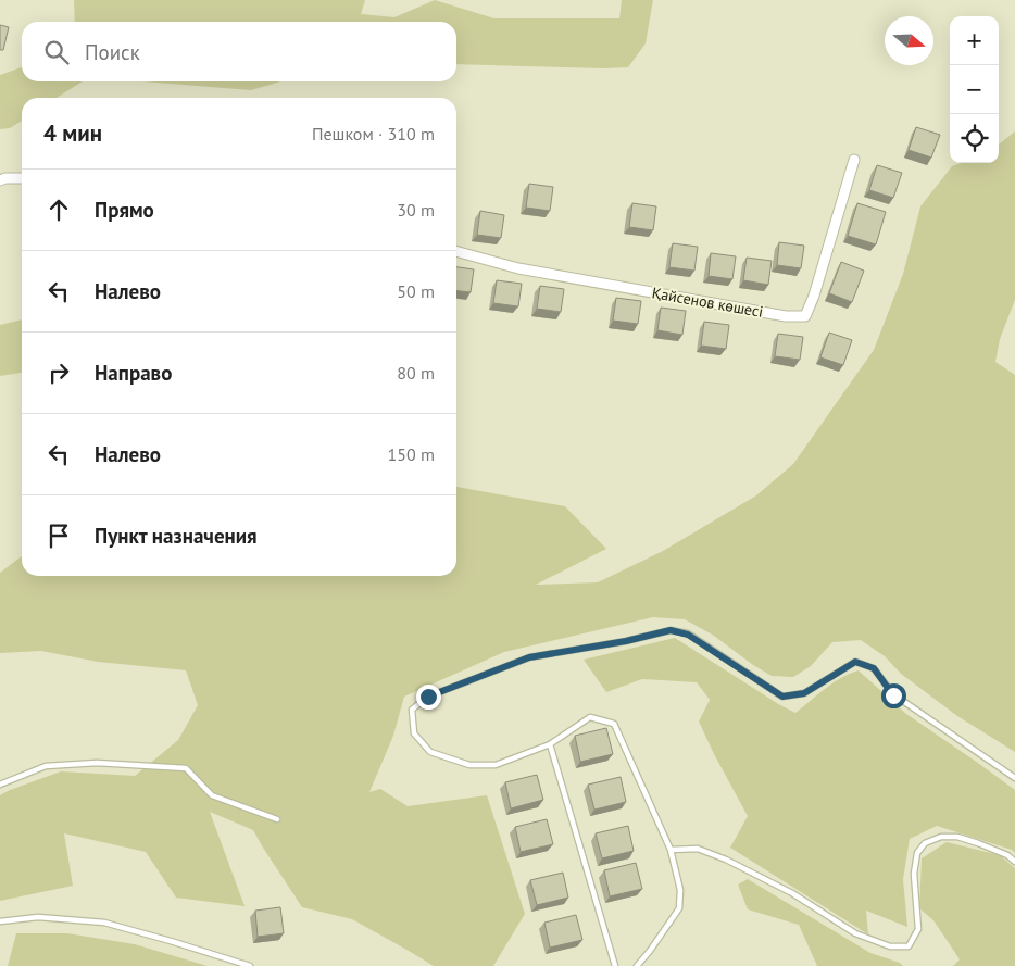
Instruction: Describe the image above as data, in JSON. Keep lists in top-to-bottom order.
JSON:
{
  "streets": {
    "street": ["Қайсенов көшесі"]
  },
  "north": "right",
  "page": {
    "map_buttons": ["+", "−"],
    "search": "Поиск",
    "heading": ["4 мин", "Пешком · 310 m"],
    "list": [
      ["Прямо", "30 m"],
      ["Налево", "50 m"],
      ["Направо", "80 m"],
      ["Налево", "150 m"],
      "Пункт назначения"
    ]
  }
}
